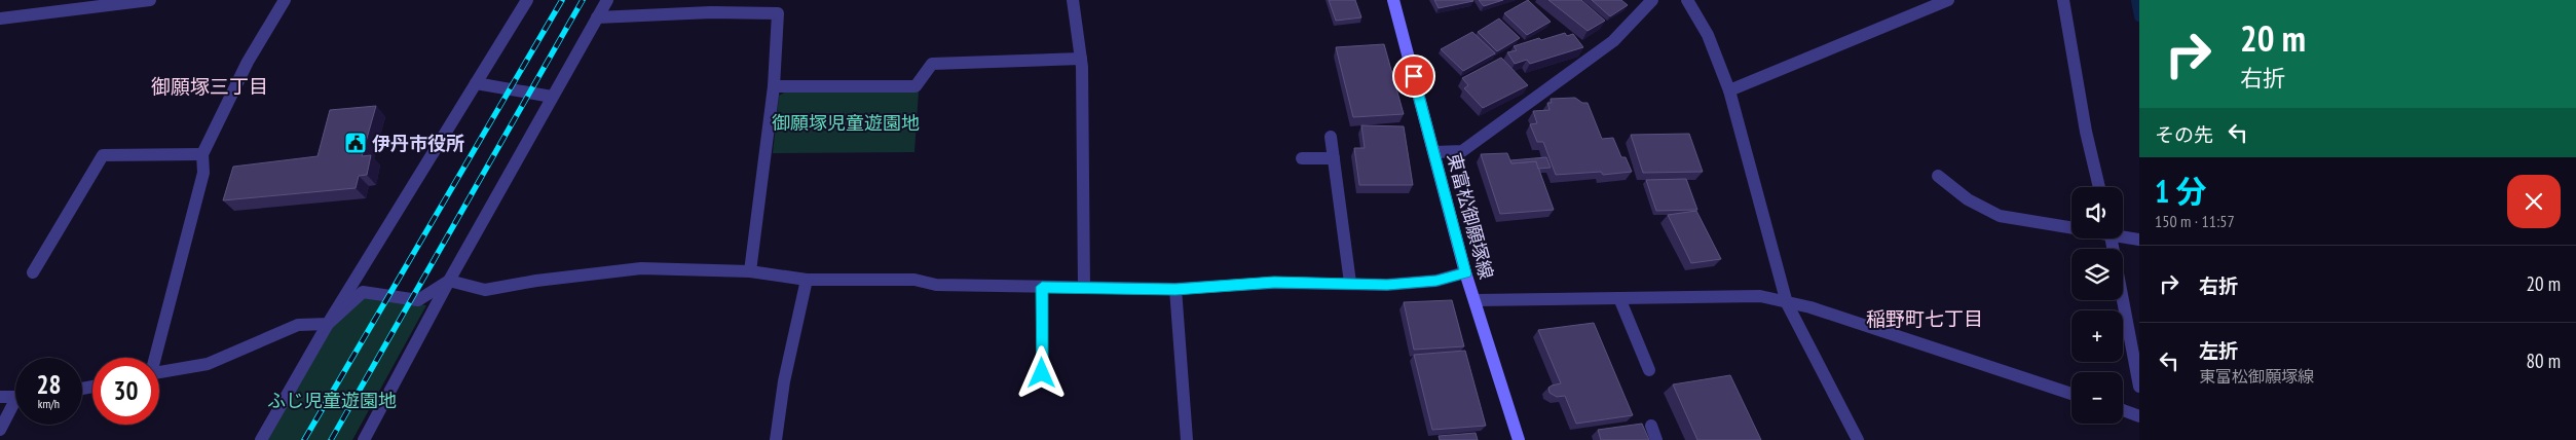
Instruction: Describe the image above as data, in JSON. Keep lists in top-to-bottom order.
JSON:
{
  "streets": {
    "main road": ["東富松御願塚線"]
  },
  "districts": ["御願塚三丁目", "稲野町七丁目"],
  "parks": ["御願塚児童遊園地", "ふじ児童遊園地"],
  "places": {
    "public building": ["伊丹市役所"]
  },
  "page": {
    "turn": ["20 m", "右折"],
    "then": "その先",
    "heading": ["1 分", "150 m · 11:57"],
    "map_buttons": ["+", "−"],
    "list": [
      {
        "name": "右折",
        "value": "20 m"
      },
      {
        "name": "左折",
        "note": "東富松御願塚線",
        "value": "80 m"
      }
    ],
    "speed": "28 km/h",
    "limit": "30"
  }
}
